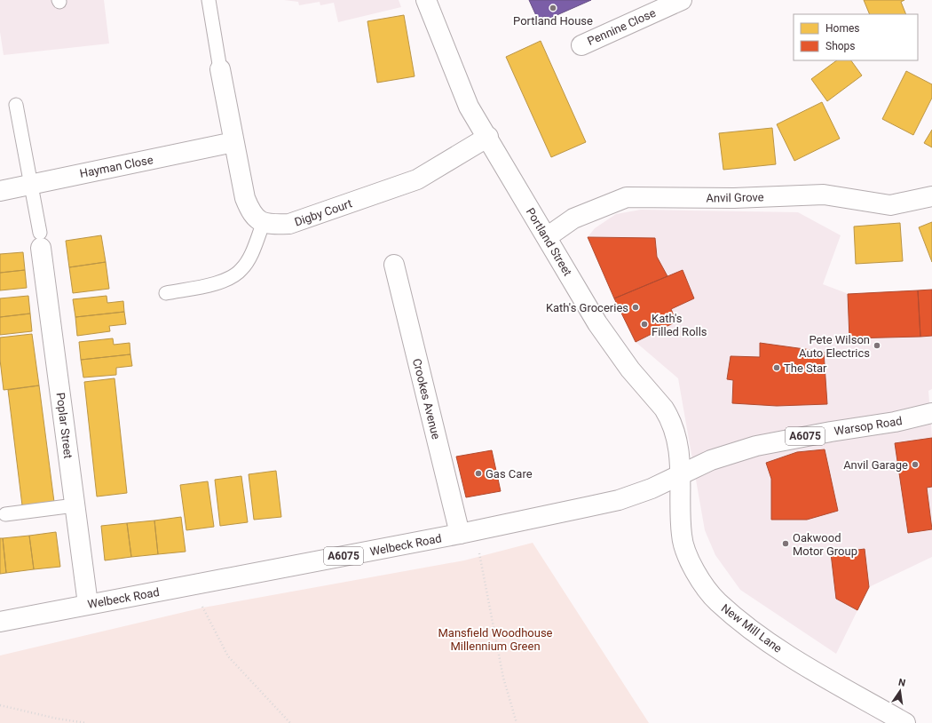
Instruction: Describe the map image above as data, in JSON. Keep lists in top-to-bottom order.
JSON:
{
  "streets": {
    "street": [
      "Pennine Close",
      "Hayman Close",
      "Anvil Grove",
      "Digby Court",
      "Portland Street",
      "Crookes Avenue",
      "Poplar Street",
      "Warsop Road",
      "A6075",
      "Welbeck Road",
      "New Mill Lane"
    ]
  },
  "crossings": [
    ["Anvil Grove", "Portland Street"],
    ["Digby Court", "Portland Street"],
    ["Portland Street", "Warsop Road"],
    ["Portland Street", "Welbeck Road"],
    ["Portland Street", "New Mill Lane"],
    ["Crookes Avenue", "Welbeck Road"],
    ["Poplar Street", "Welbeck Road"],
    ["Warsop Road", "Welbeck Road"],
    ["Warsop Road", "New Mill Lane"],
    ["Welbeck Road", "New Mill Lane"]
  ],
  "parks": ["Mansfield Woodhouse Millennium Green"],
  "places": [
    "Portland House",
    "Kath's Groceries",
    "Kath's Filled Rolls",
    "Pete Wilson Auto Electrics",
    "The Star",
    "Anvil Garage",
    "Gas Care",
    "Oakwood Motor Group"
  ],
  "legend": ["Homes", "Shops"],
  "north": "top"
}
